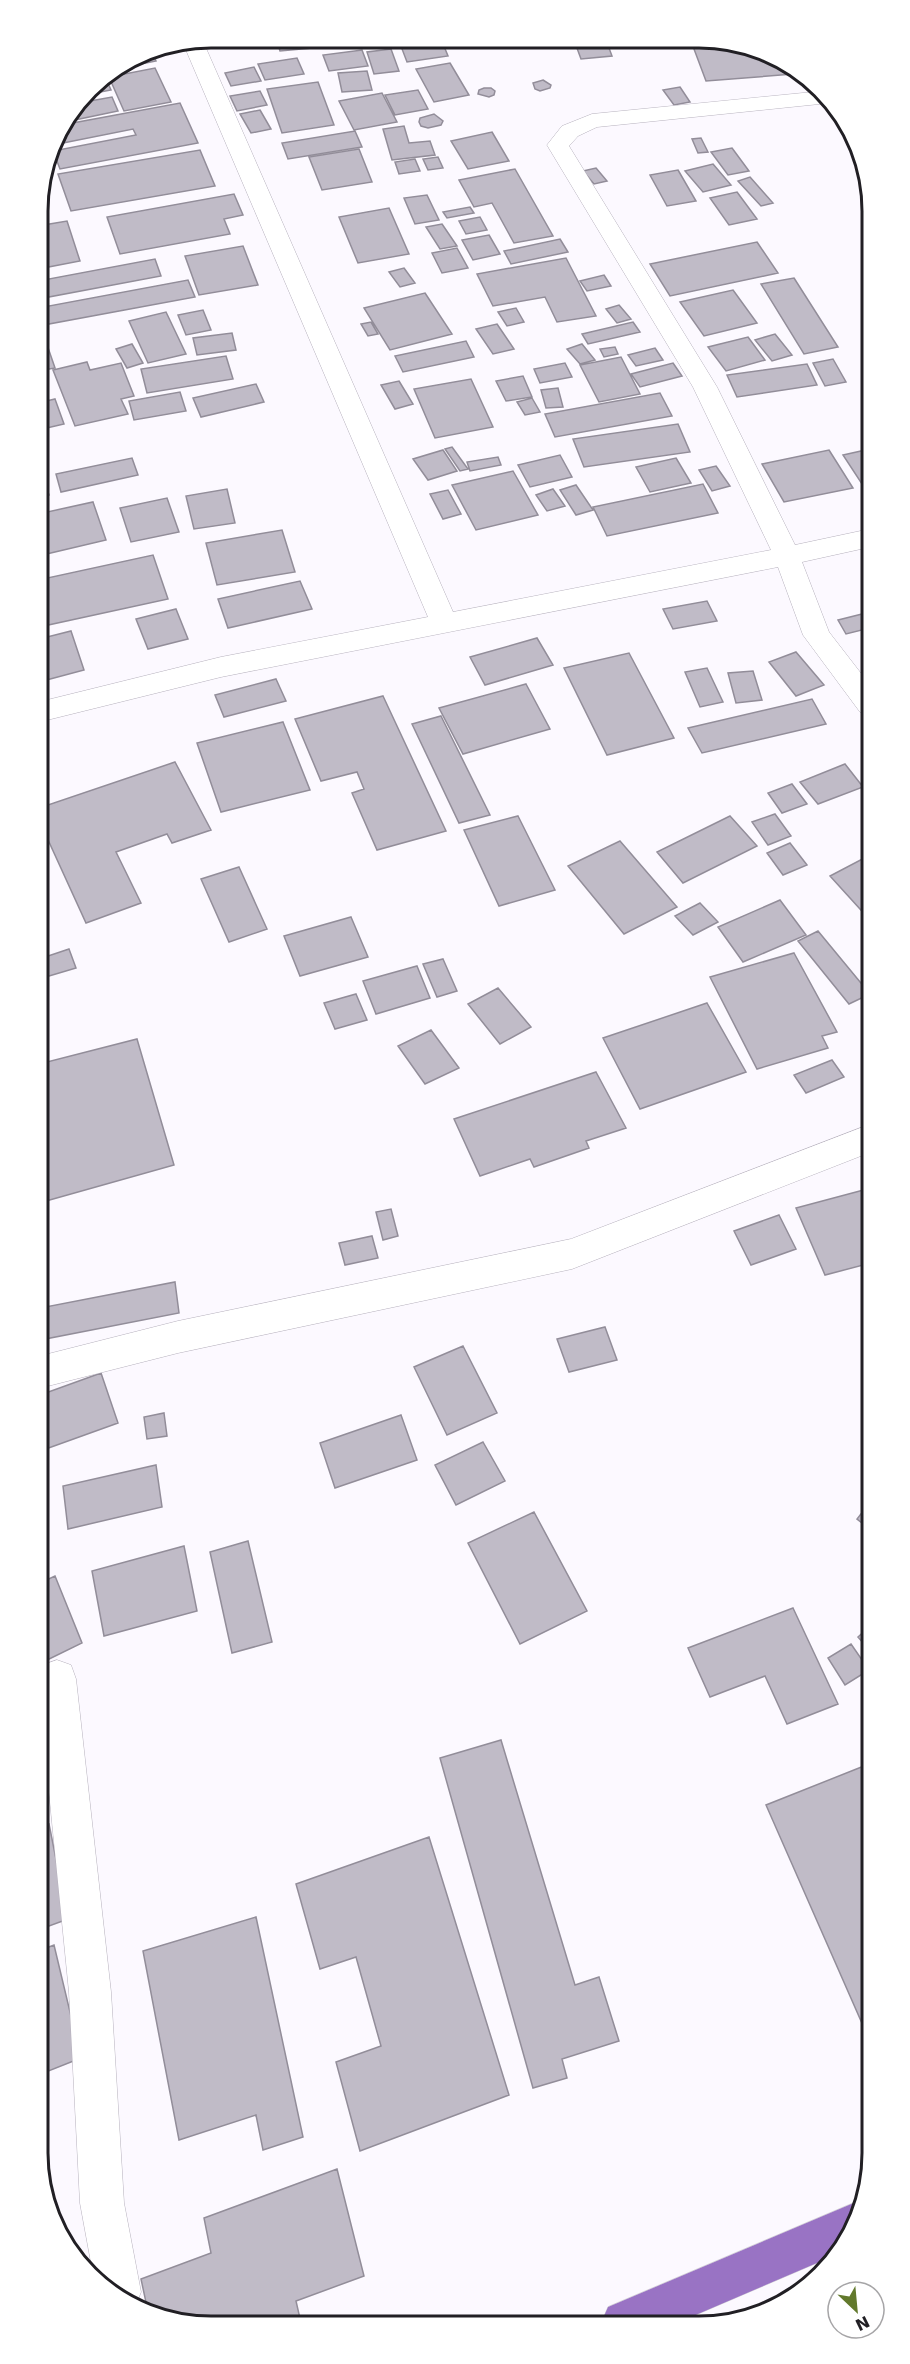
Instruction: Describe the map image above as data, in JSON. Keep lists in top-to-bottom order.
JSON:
{
  "north": "bottom right"
}
